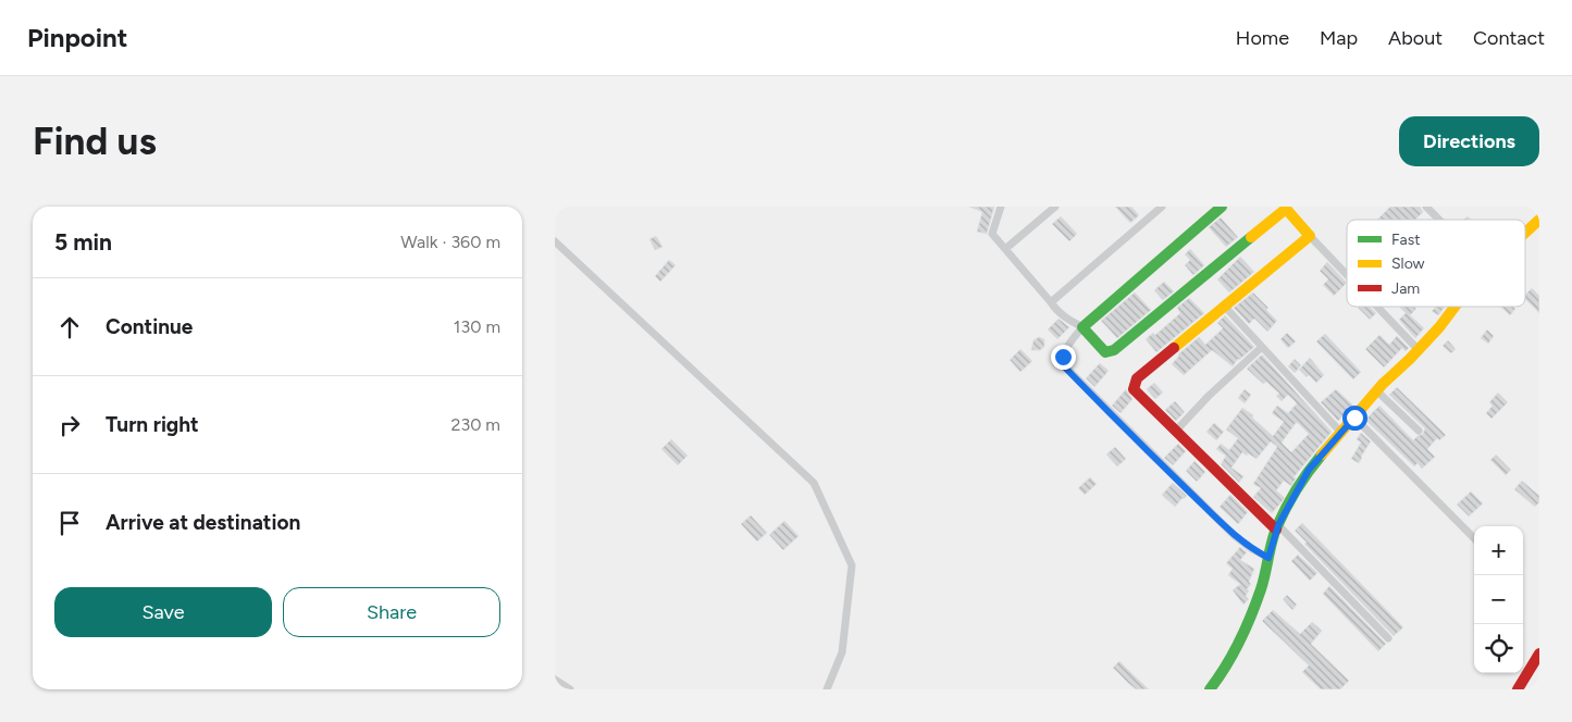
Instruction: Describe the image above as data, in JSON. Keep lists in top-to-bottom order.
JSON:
{
  "legend": ["Fast", "Slow", "Jam"],
  "page": {
    "header": "Pinpoint",
    "nav": [
      "Home",
      "Map",
      "About",
      "Contact"
    ],
    "buttons": [
      "Directions",
      ["Save", "Share"]
    ],
    "title": "Find us",
    "heading": ["5 min", "Walk · 360 m"],
    "list": [
      ["Continue", "130 m"],
      ["Turn right", "230 m"],
      "Arrive at destination"
    ],
    "map_buttons": ["+", "−"]
  }
}
